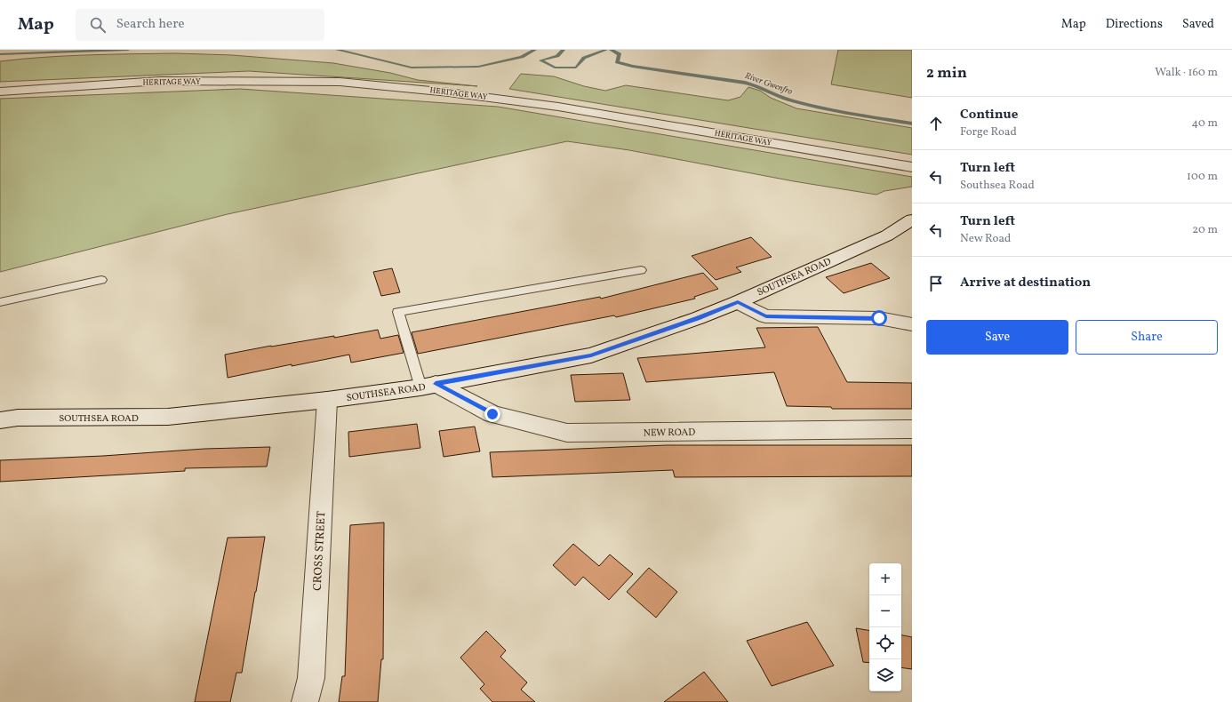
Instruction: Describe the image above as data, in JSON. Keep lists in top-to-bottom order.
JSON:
{
  "streets": {
    "street": [
      "HERITAGE WAY",
      "SOUTHSEA ROAD",
      "NEW ROAD",
      "CROSS STREET"
    ]
  },
  "crossings": [
    ["SOUTHSEA ROAD", "NEW ROAD"],
    ["SOUTHSEA ROAD", "CROSS STREET"]
  ],
  "water": ["River Gwenfro"],
  "page": {
    "header": "Map",
    "search": "Search here",
    "nav": ["Map", "Directions", "Saved"],
    "heading": ["2 min", "Walk · 160 m"],
    "list": [
      ["Continue", "Forge Road", "40 m"],
      ["Turn left", "Southsea Road", "100 m"],
      ["Turn left", "New Road", "20 m"],
      "Arrive at destination"
    ],
    "buttons": ["Save", "Share"],
    "map_buttons": ["+", "−"]
  }
}
